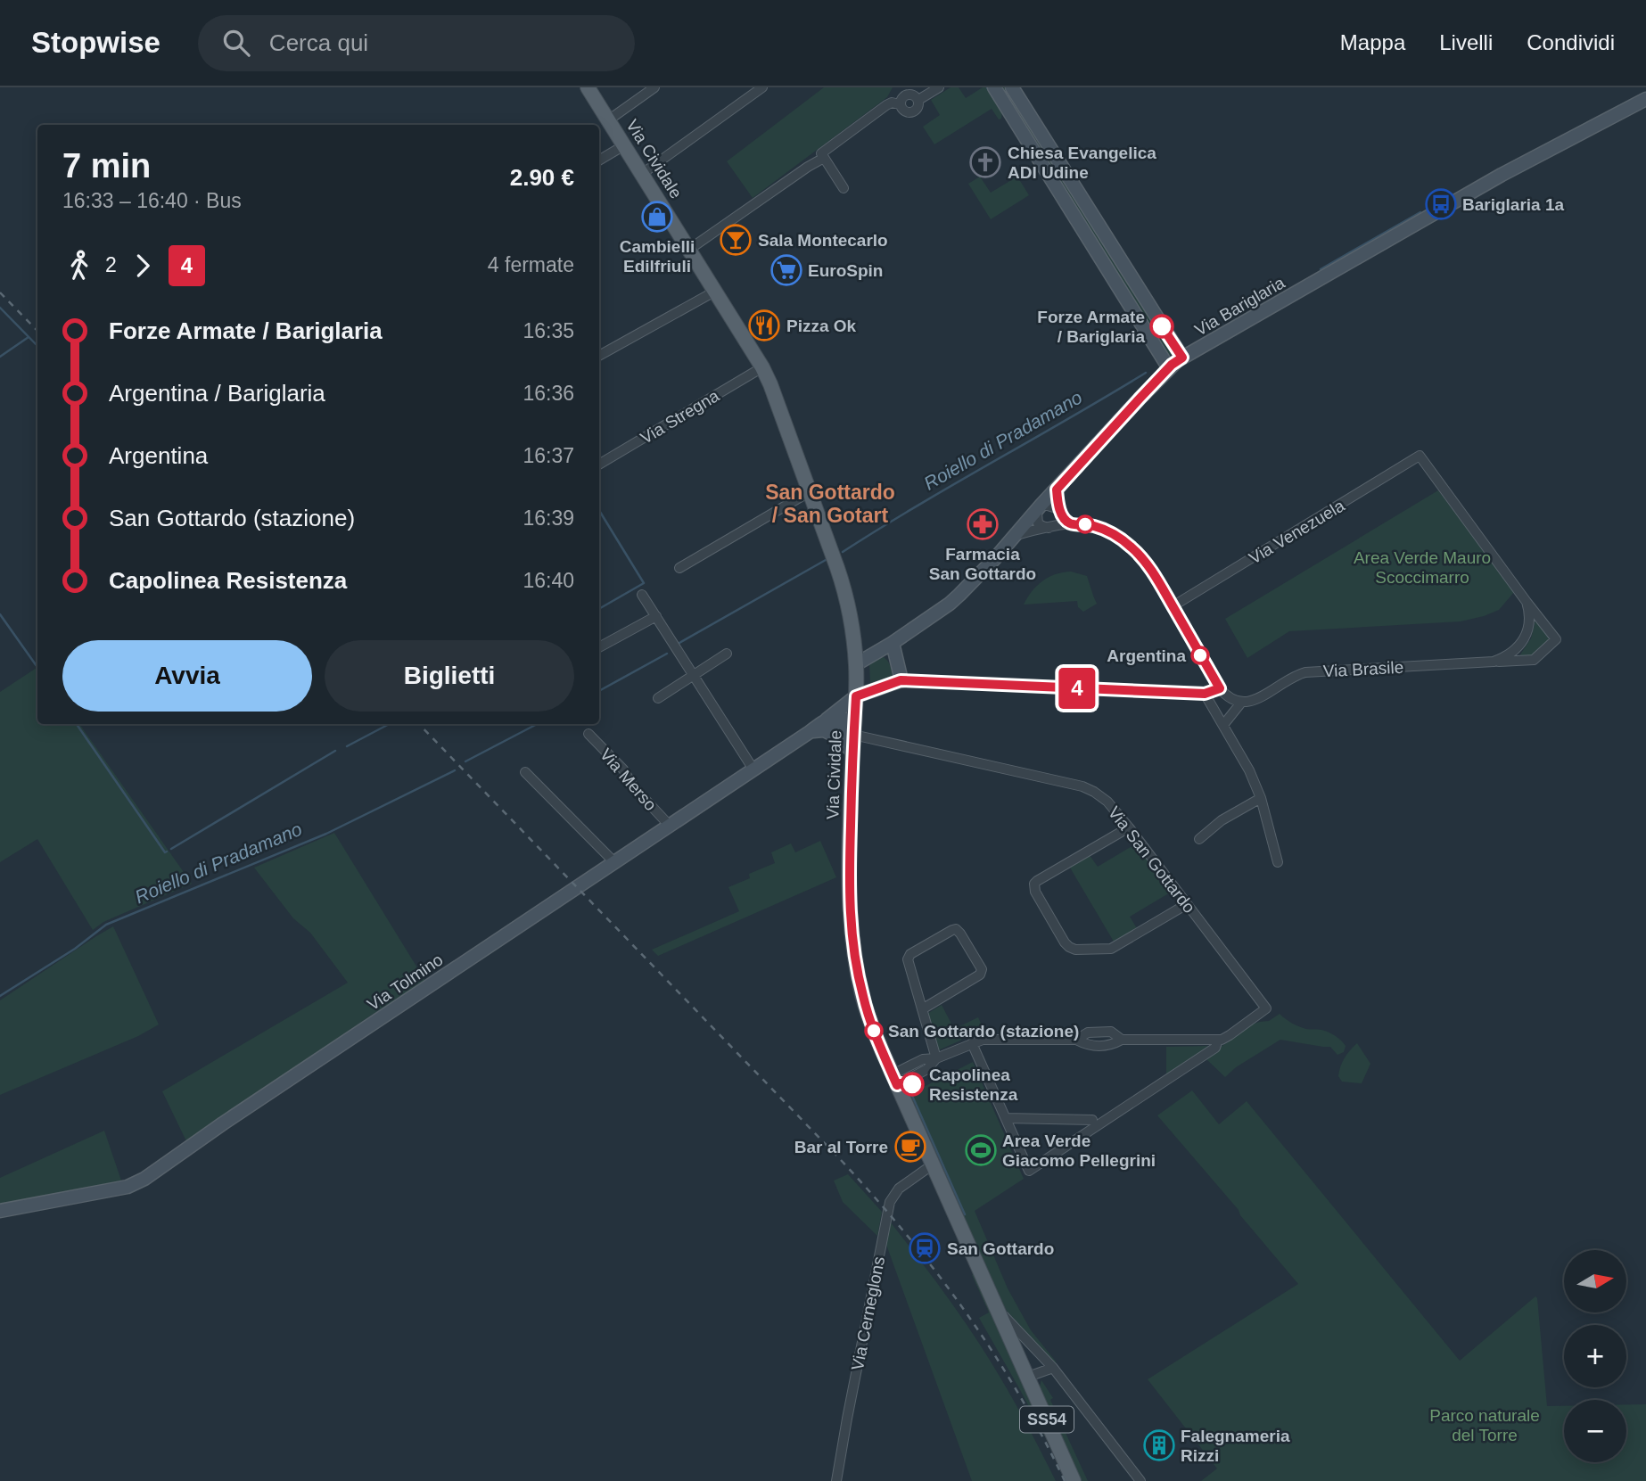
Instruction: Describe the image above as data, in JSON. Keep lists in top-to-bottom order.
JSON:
{
  "streets": {
    "main road": ["Via Cividale", "SS54"],
    "street": [
      "Via Bariglaria",
      "Via Stregna",
      "Via Venezuela",
      "Via Brasile",
      "Via Merso",
      "Via San Gottardo",
      "Via Tolmino",
      "Via Cerneglons"
    ]
  },
  "crossings": [
    ["Via Cividale", "Via Bariglaria"],
    ["Via Cividale", "Via Stregna"],
    ["Via Cividale", "Via San Gottardo"],
    ["Via Cividale", "Via Tolmino"],
    ["Via Cividale", "Via Cerneglons"],
    ["Via Venezuela", "Via Brasile"],
    ["Via Merso", "Via Tolmino"],
    ["Via San Gottardo", "Via Tolmino"]
  ],
  "districts": ["San Gottardo / San Gotart"],
  "water": ["Roiello di Pradamano"],
  "parks": ["Area Verde Mauro Scoccimarro", "Parco naturale del Torre"],
  "places": {
    "church": ["Chiesa Evangelica ADI Udine"],
    "bus stop": ["Bariglaria 1a"],
    "shop": ["Cambielli Edilfriuli"],
    "bar": ["Sala Montecarlo"],
    "supermarket": ["EuroSpin"],
    "restaurant": ["Pizza Ok"],
    "other": [
      "Forze Armate / Bariglaria",
      "Argentina",
      "San Gottardo (stazione)",
      "Capolinea Resistenza"
    ],
    "pharmacy": ["Farmacia San Gottardo"],
    "cafe": ["Bar al Torre"],
    "sports": ["Area Verde Giacomo Pellegrini"],
    "station": ["San Gottardo"],
    "building": ["Falegnameria Rizzi"]
  },
  "lines": ["bus line 4"],
  "north": "right",
  "page": {
    "header": "Stopwise",
    "search": "Cerca qui",
    "nav": ["Mappa", "Livelli", "Condividi"],
    "on_map": "4",
    "heading": ["7 min", "16:33 – 16:40 · Bus", "2.90 €"],
    "legs": ["2", "4", "4 fermate"],
    "list": [
      {
        "name": "Forze Armate / Bariglaria",
        "value": "16:35"
      },
      {
        "name": "Argentina / Bariglaria",
        "value": "16:36"
      },
      {
        "name": "Argentina",
        "value": "16:37"
      },
      {
        "name": "San Gottardo (stazione)",
        "value": "16:39"
      },
      {
        "name": "Capolinea Resistenza",
        "value": "16:40"
      }
    ],
    "buttons": ["Avvia", "Biglietti"],
    "map_buttons": ["+", "−"]
  }
}
